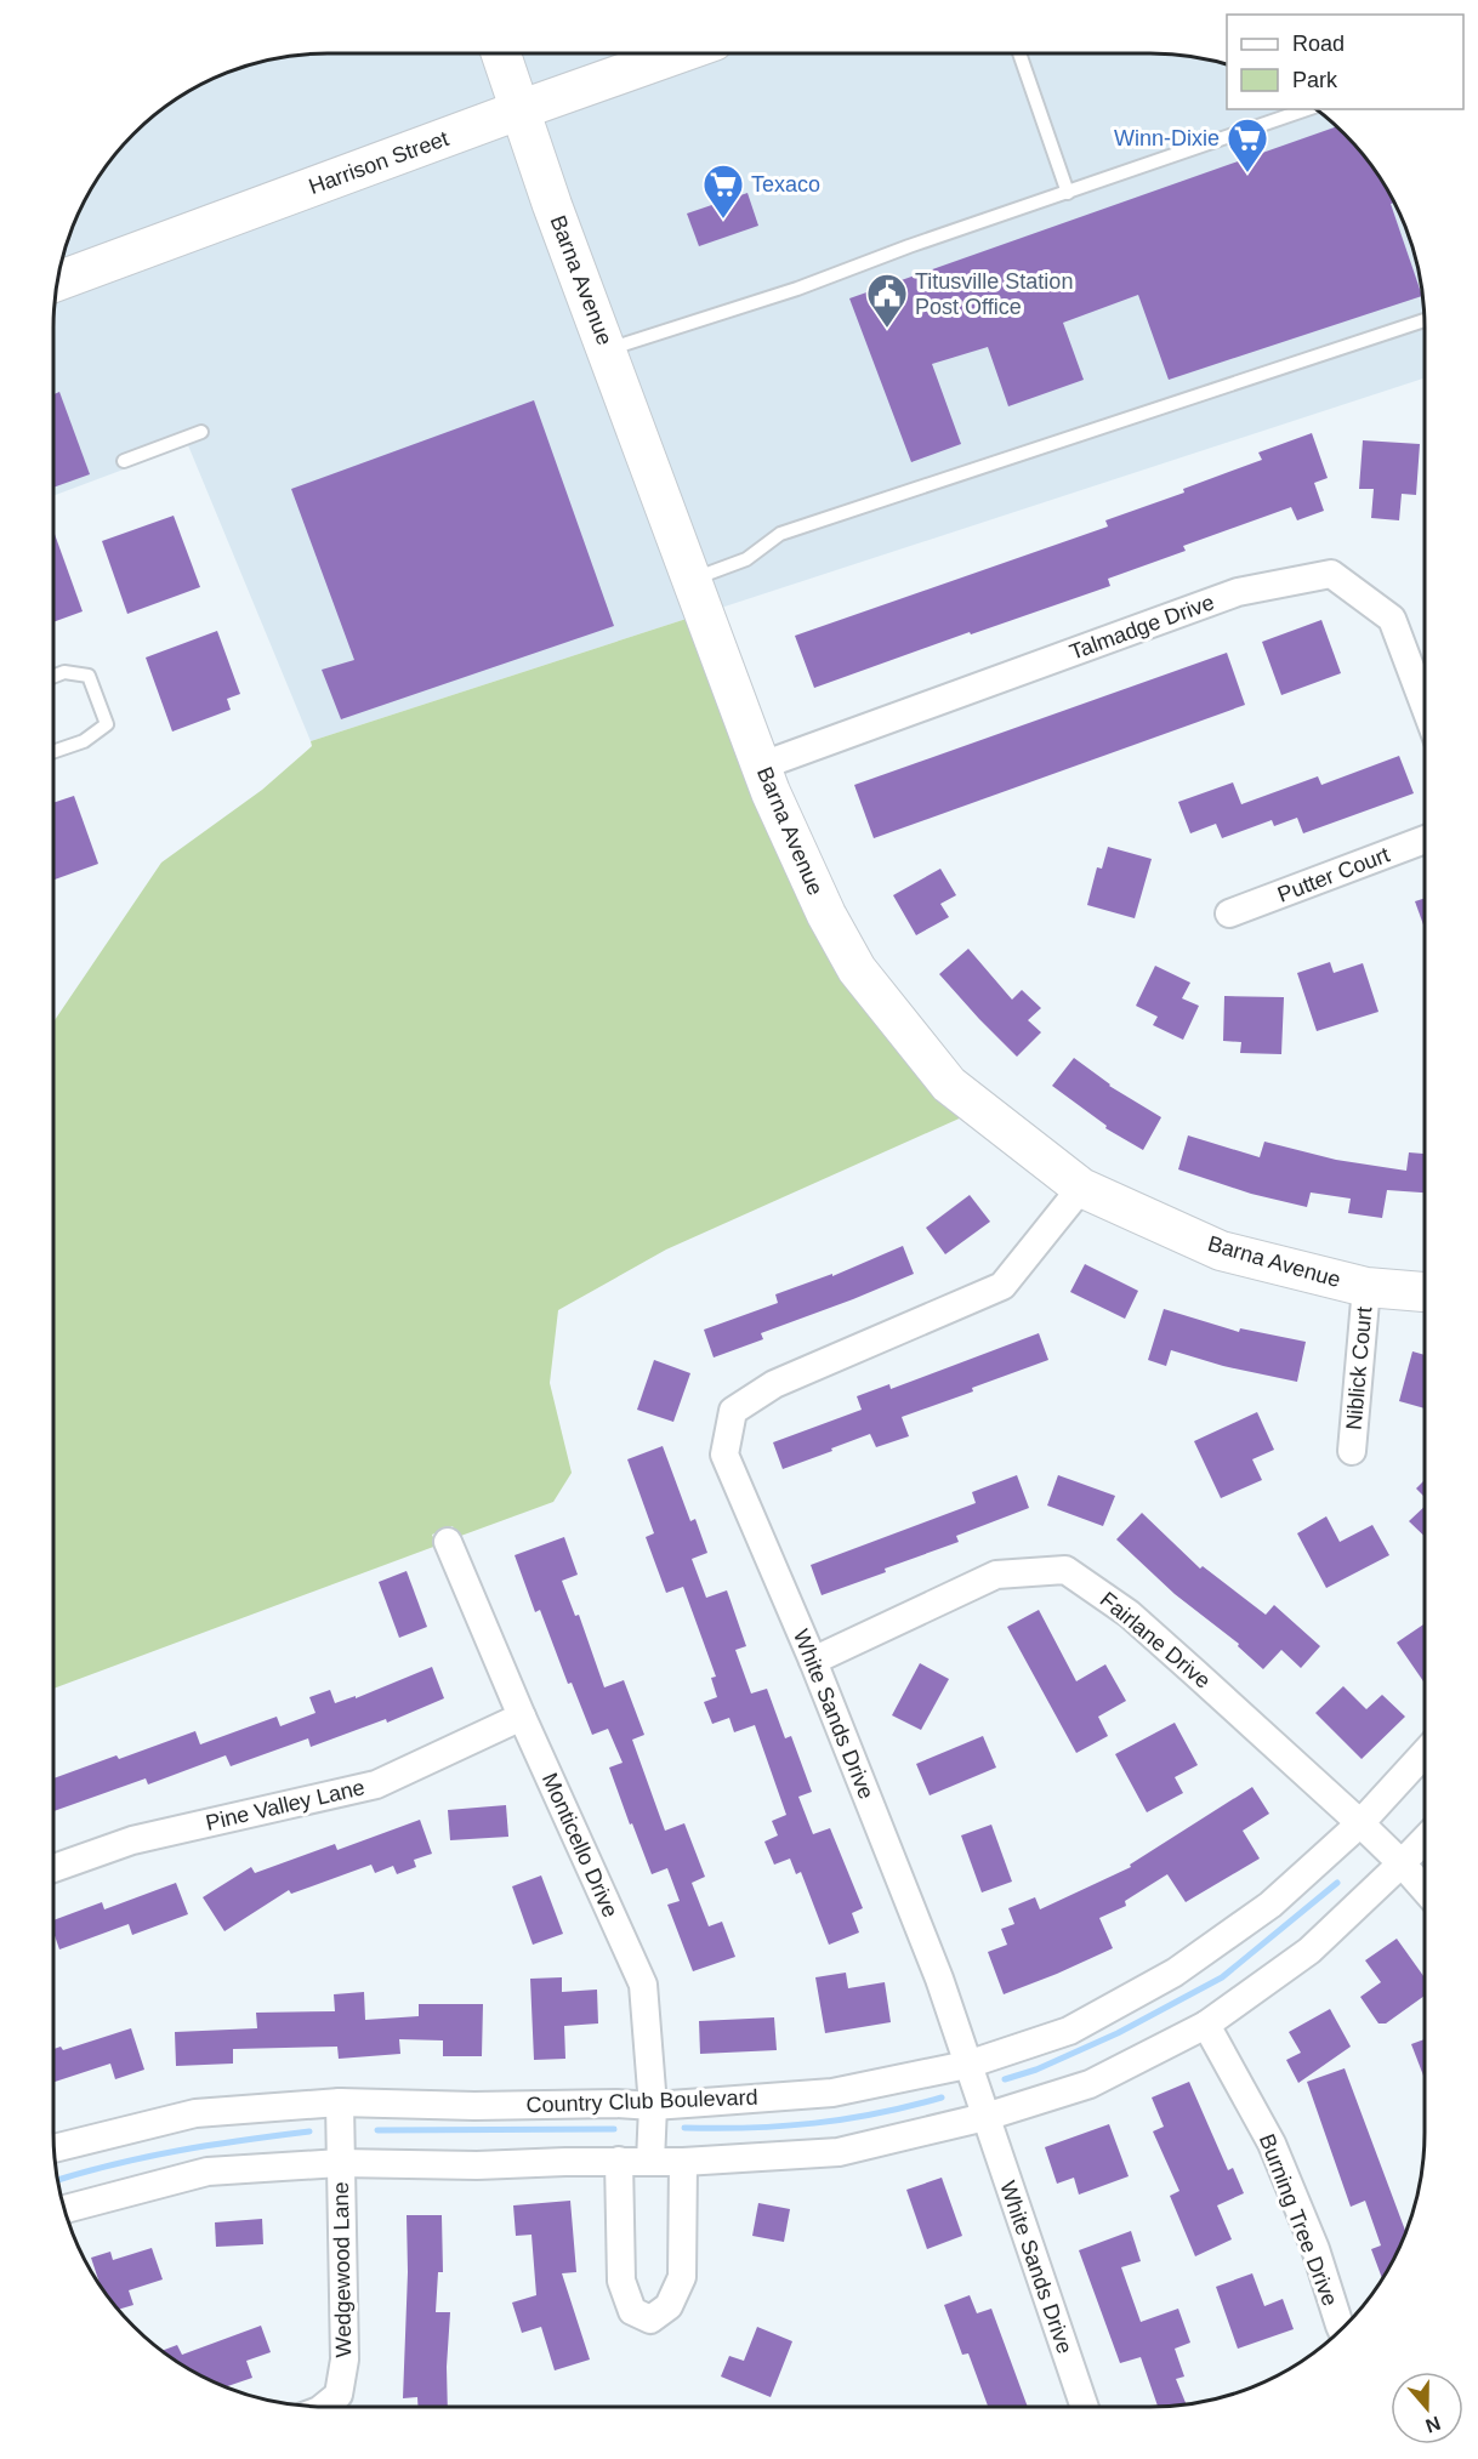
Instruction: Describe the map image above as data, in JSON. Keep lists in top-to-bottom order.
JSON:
{
  "streets": {
    "street": [
      "Harrison Street",
      "Barna Avenue",
      "Talmadge Drive",
      "Putter Court",
      "Niblick Court",
      "Fairlane Drive",
      "White Sands Drive",
      "Pine Valley Lane",
      "Monticello Drive",
      "Country Club Boulevard",
      "Burning Tree Drive",
      "Wedgewood Lane"
    ]
  },
  "crossings": [
    ["Harrison Street", "Barna Avenue"],
    ["Barna Avenue", "Talmadge Drive"],
    ["Barna Avenue", "Niblick Court"],
    ["Barna Avenue", "White Sands Drive"],
    ["Fairlane Drive", "White Sands Drive"],
    ["Fairlane Drive", "Country Club Boulevard"],
    ["White Sands Drive", "Country Club Boulevard"],
    ["Pine Valley Lane", "Monticello Drive"],
    ["Monticello Drive", "Country Club Boulevard"],
    ["Country Club Boulevard", "Wedgewood Lane"]
  ],
  "places": {
    "supermarket": ["Winn-Dixie", "Texaco"],
    "public building": ["Titusville Station Post Office"]
  },
  "legend": ["Road", "Park"],
  "north": "bottom"
}
